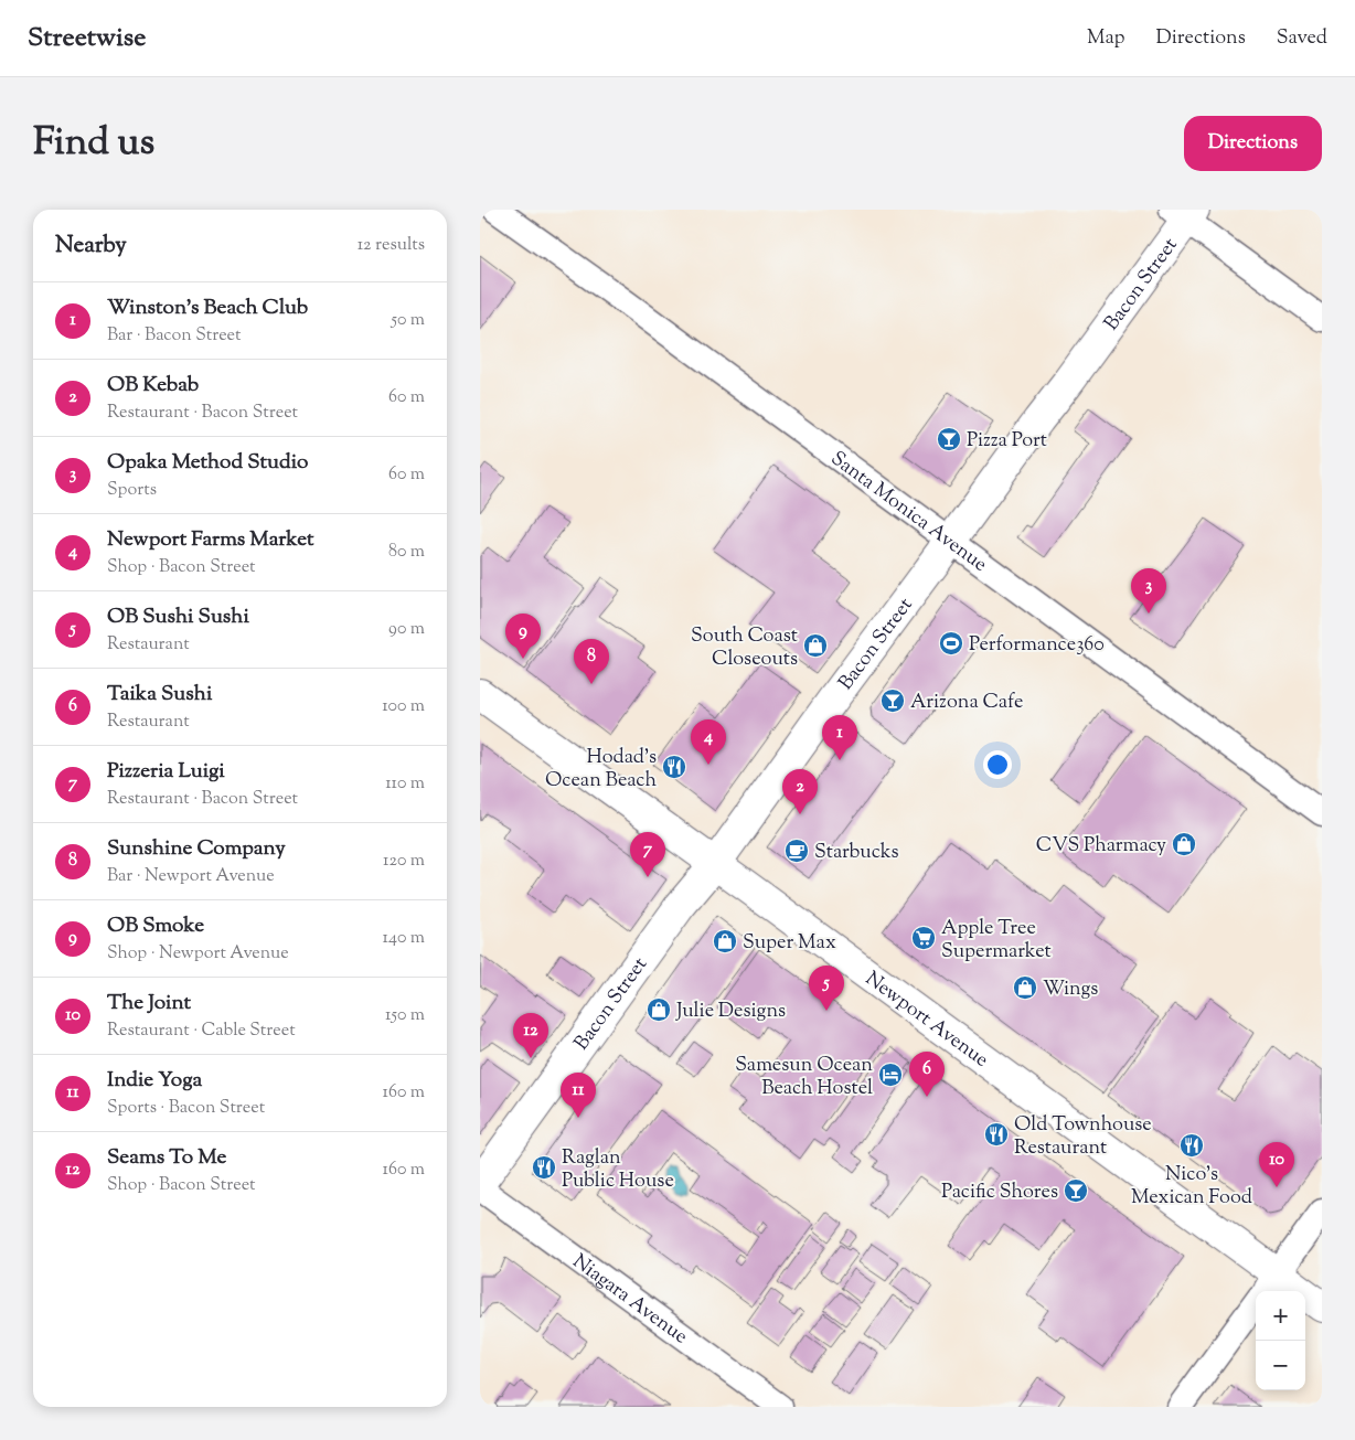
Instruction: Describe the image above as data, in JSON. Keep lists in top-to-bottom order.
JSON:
{
  "streets": {
    "street": [
      "Bacon Street",
      "Santa Monica Avenue",
      "Newport Avenue",
      "Niagara Avenue"
    ]
  },
  "crossings": [
    ["Bacon Street", "Santa Monica Avenue"],
    ["Bacon Street", "Newport Avenue"]
  ],
  "places": {
    "bar": ["Pizza Port", "Arizona Cafe", "Pacific Shores"],
    "sports": ["Performance360"],
    "shop": [
      "South Coast Closeouts",
      "CVS Pharmacy",
      "Super Max",
      "Wings",
      "Julie Designs"
    ],
    "restaurant": [
      "Hodad's Ocean Beach",
      "Old Townhouse Restaurant",
      "Nico's Mexican Food",
      "Raglan Public House"
    ],
    "cafe": ["Starbucks"],
    "supermarket": ["Apple Tree Supermarket"],
    "hotel": ["Samesun Ocean Beach Hostel"]
  },
  "page": {
    "header": "Streetwise",
    "nav": ["Map", "Directions", "Saved"],
    "title": "Find us",
    "buttons": "Directions",
    "heading": ["Nearby", "12 results"],
    "list": [
      {
        "mark": "1",
        "name": "Winston’s Beach Club",
        "note": "Bar · Bacon Street",
        "value": "50 m"
      },
      {
        "mark": "2",
        "name": "OB Kebab",
        "note": "Restaurant · Bacon Street",
        "value": "60 m"
      },
      {
        "mark": "3",
        "name": "Opaka Method Studio",
        "note": "Sports",
        "value": "60 m"
      },
      {
        "mark": "4",
        "name": "Newport Farms Market",
        "note": "Shop · Bacon Street",
        "value": "80 m"
      },
      {
        "mark": "5",
        "name": "OB Sushi Sushi",
        "note": "Restaurant",
        "value": "90 m"
      },
      {
        "mark": "6",
        "name": "Taika Sushi",
        "note": "Restaurant",
        "value": "100 m"
      },
      {
        "mark": "7",
        "name": "Pizzeria Luigi",
        "note": "Restaurant · Bacon Street",
        "value": "110 m"
      },
      {
        "mark": "8",
        "name": "Sunshine Company",
        "note": "Bar · Newport Avenue",
        "value": "120 m"
      },
      {
        "mark": "9",
        "name": "OB Smoke",
        "note": "Shop · Newport Avenue",
        "value": "140 m"
      },
      {
        "mark": "10",
        "name": "The Joint",
        "note": "Restaurant · Cable Street",
        "value": "150 m"
      },
      {
        "mark": "11",
        "name": "Indie Yoga",
        "note": "Sports · Bacon Street",
        "value": "160 m"
      },
      {
        "mark": "12",
        "name": "Seams To Me",
        "note": "Shop · Bacon Street",
        "value": "160 m"
      }
    ],
    "pins": [
      "3",
      "9",
      "8",
      "1",
      "4",
      "2",
      "7",
      "5",
      "12",
      "6",
      "11",
      "10"
    ],
    "map_buttons": ["+", "−"]
  }
}
